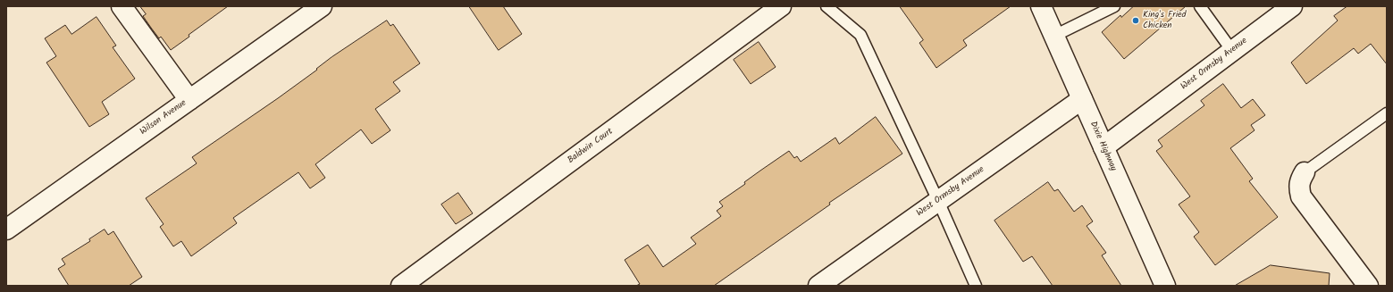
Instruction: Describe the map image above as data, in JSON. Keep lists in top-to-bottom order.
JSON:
{
  "streets": {
    "street": [
      "West Ormsby Avenue",
      "Wilson Avenue",
      "Baldwin Court",
      "Dixie Highway"
    ]
  },
  "crossings": [
    ["West Ormsby Avenue", "Dixie Highway"]
  ],
  "places": ["King's Fried Chicken"]
}
